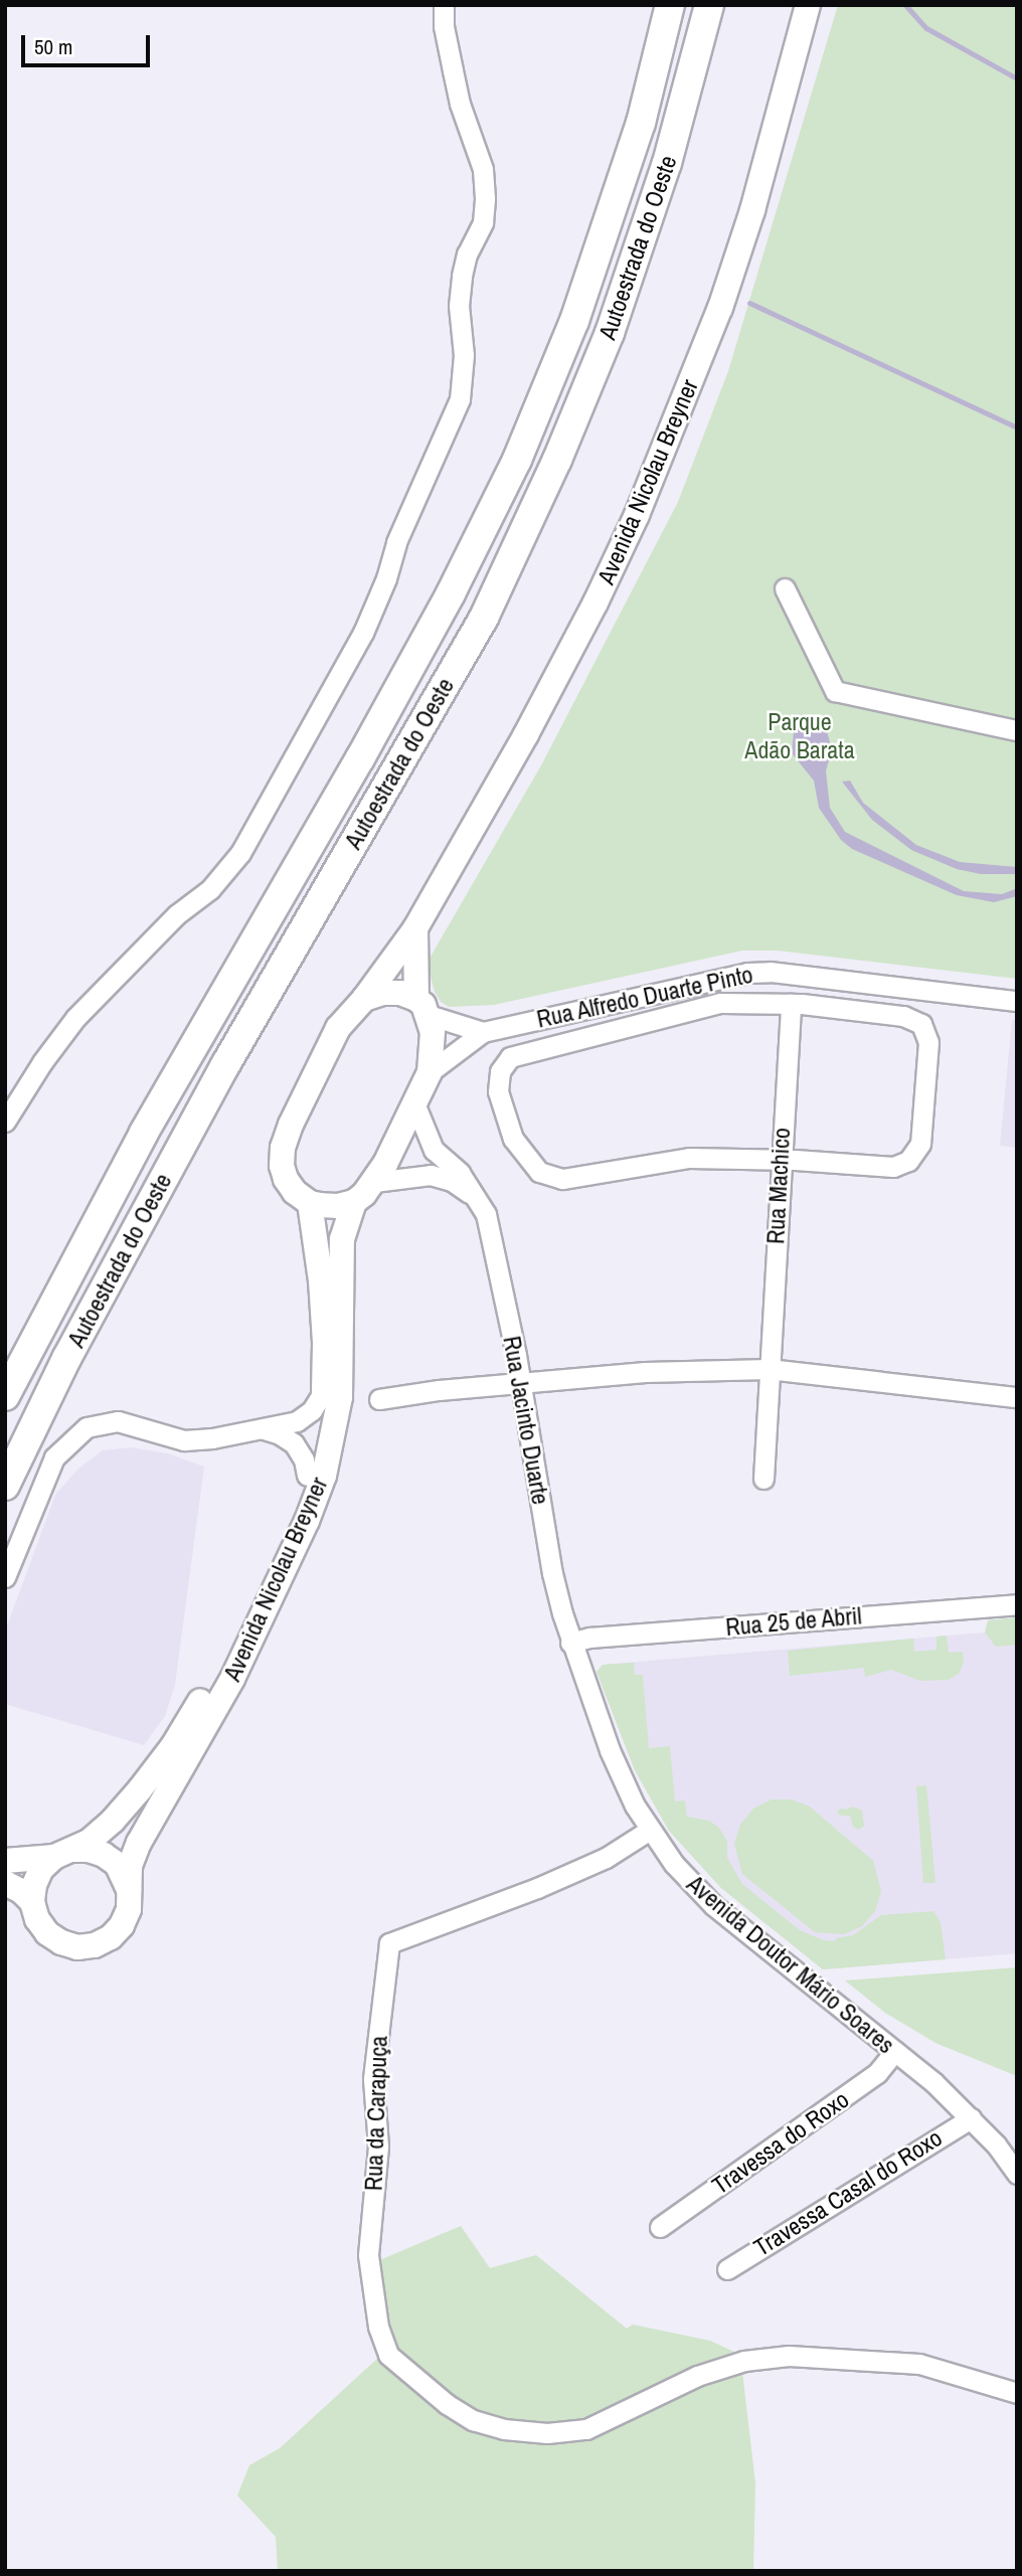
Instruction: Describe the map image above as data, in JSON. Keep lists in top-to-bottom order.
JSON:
{
  "streets": {
    "highway": ["Autoestrada do Oeste"],
    "main road": ["Avenida Nicolau Breyner"],
    "street": [
      "Rua Alfredo Duarte Pinto",
      "Rua Machico",
      "Rua Jacinto Duarte",
      "Rua 25 de Abril",
      "Avenida Doutor Mário Soares",
      "Rua da Carapuça",
      "Travessa do Roxo",
      "Travessa Casal do Roxo"
    ]
  },
  "crossings": [
    ["Avenida Nicolau Breyner", "Rua Alfredo Duarte Pinto"],
    ["Avenida Nicolau Breyner", "Rua Jacinto Duarte"],
    ["Rua Jacinto Duarte", "Rua 25 de Abril"],
    ["Rua Jacinto Duarte", "Avenida Doutor Mário Soares"],
    ["Rua 25 de Abril", "Avenida Doutor Mário Soares"],
    ["Avenida Doutor Mário Soares", "Rua da Carapuça"],
    ["Avenida Doutor Mário Soares", "Travessa do Roxo"],
    ["Avenida Doutor Mário Soares", "Travessa Casal do Roxo"]
  ],
  "parks": ["Parque Adão Barata"],
  "scale_bar": "50 m"
}
